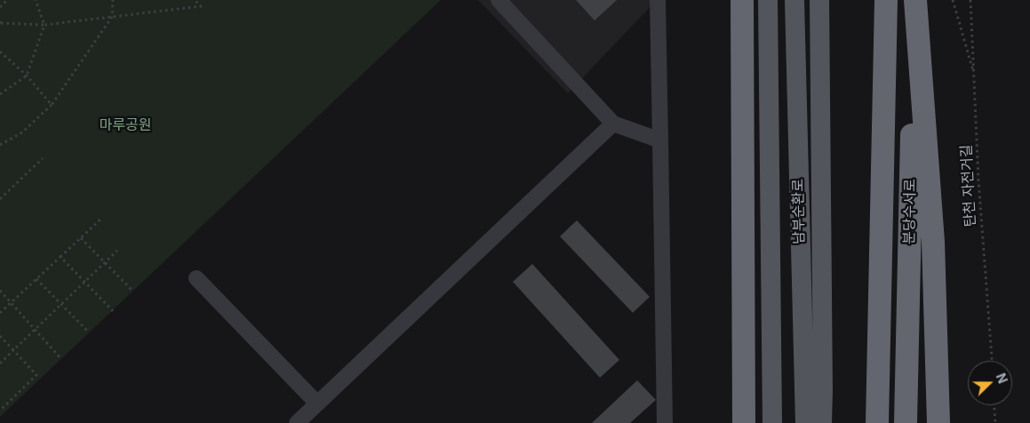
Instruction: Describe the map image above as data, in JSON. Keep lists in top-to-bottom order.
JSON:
{
  "streets": {
    "highway": ["분당수서로"],
    "main road": ["남부순환로"],
    "path": ["탄천 자전거길"]
  },
  "parks": ["마루공원"],
  "north": "right"
}
